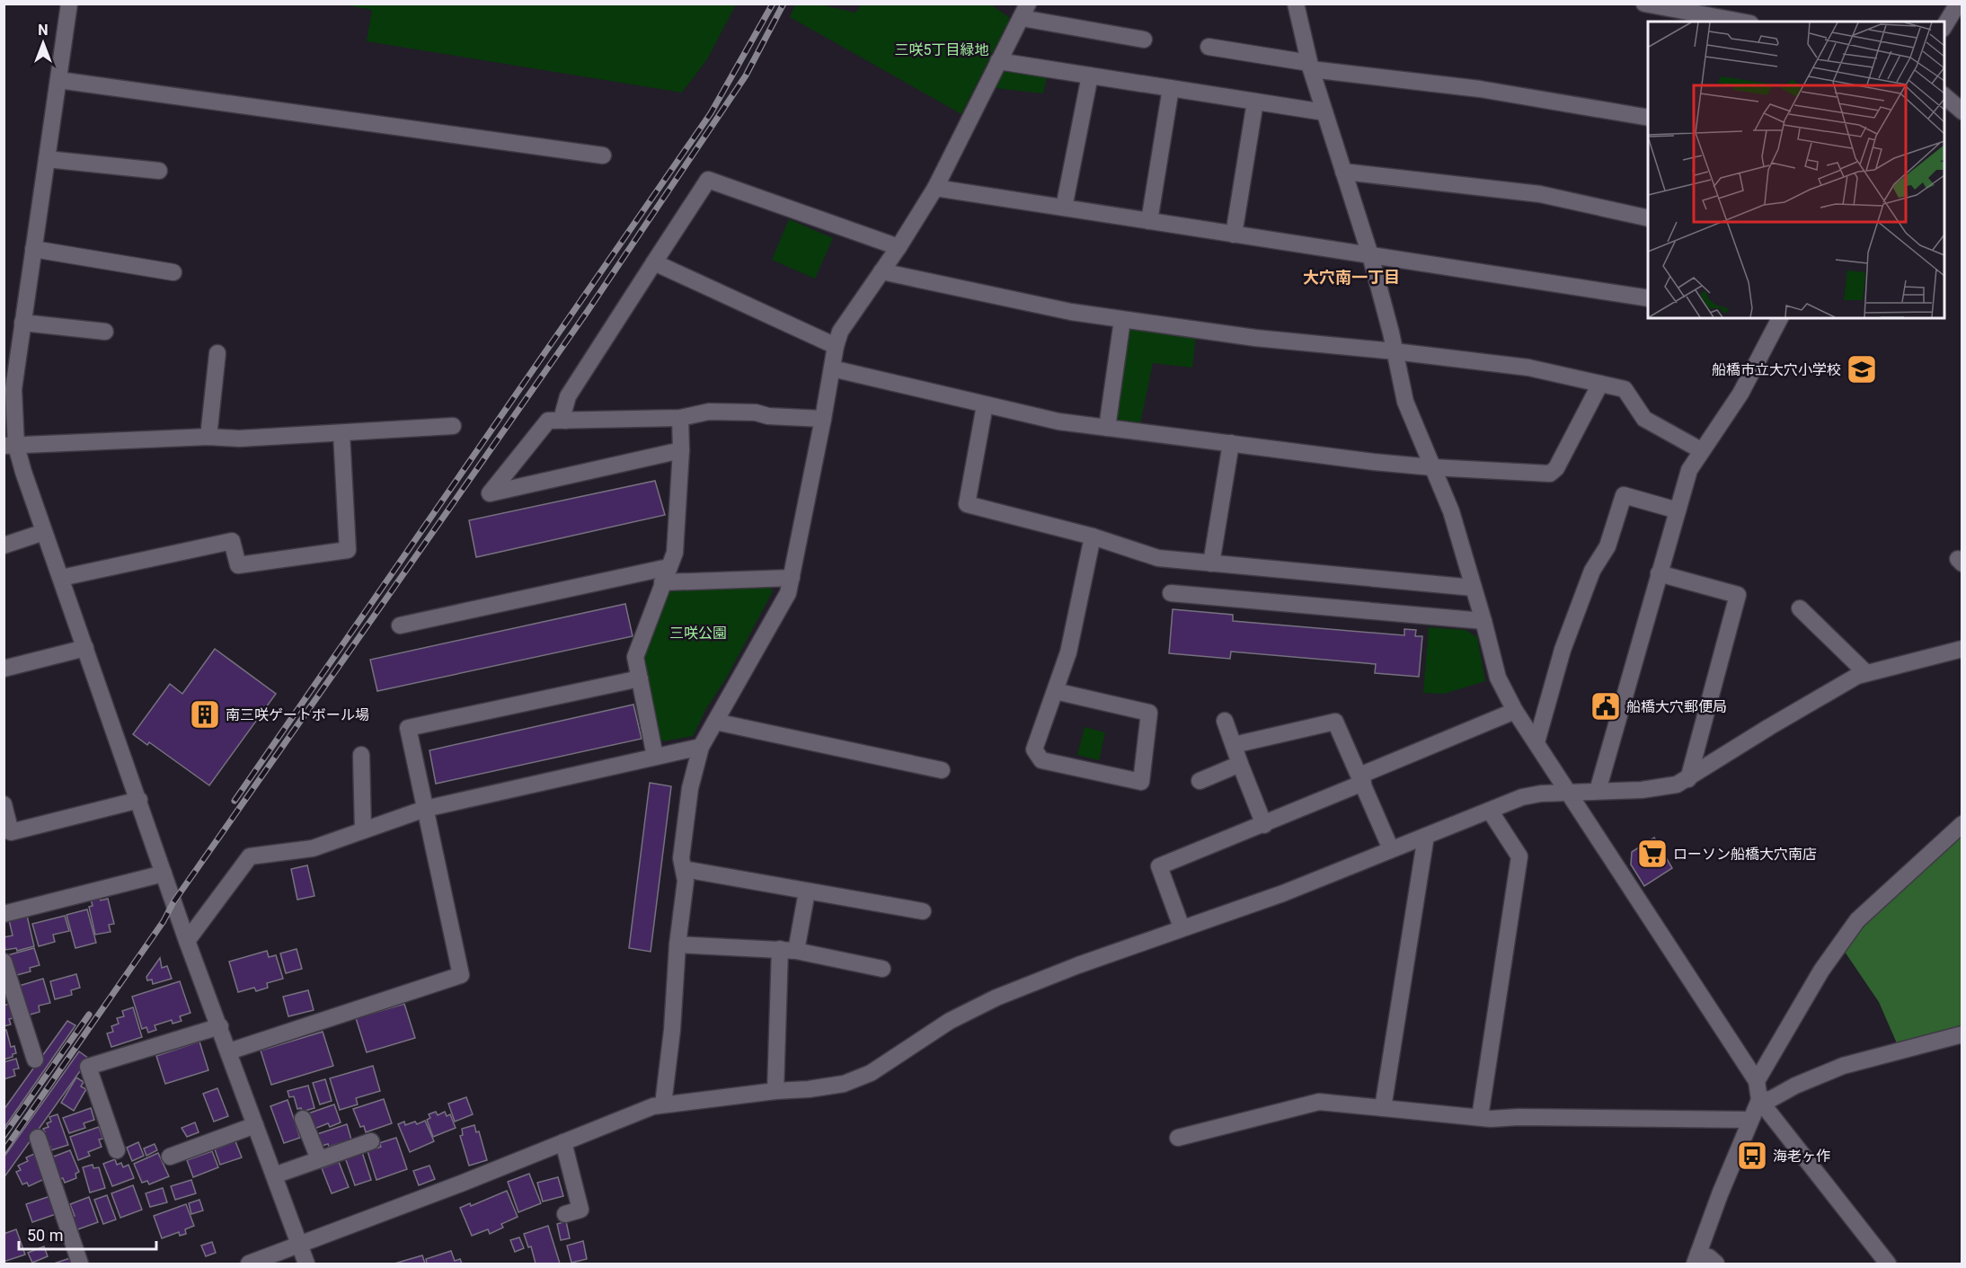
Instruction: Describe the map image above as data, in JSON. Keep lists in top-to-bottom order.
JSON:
{
  "districts": ["大穴南一丁目"],
  "parks": ["三咲5丁目緑地", "三咲公園"],
  "places": {
    "school or university": ["船橋市立大穴小学校"],
    "public building": ["船橋大穴郵便局"],
    "building": ["南三咲ゲートボール場"],
    "supermarket": ["ローソン船橋大穴南店"],
    "bus stop": ["海老ヶ作"]
  },
  "scale_bar": "50 m",
  "north": "top"
}
